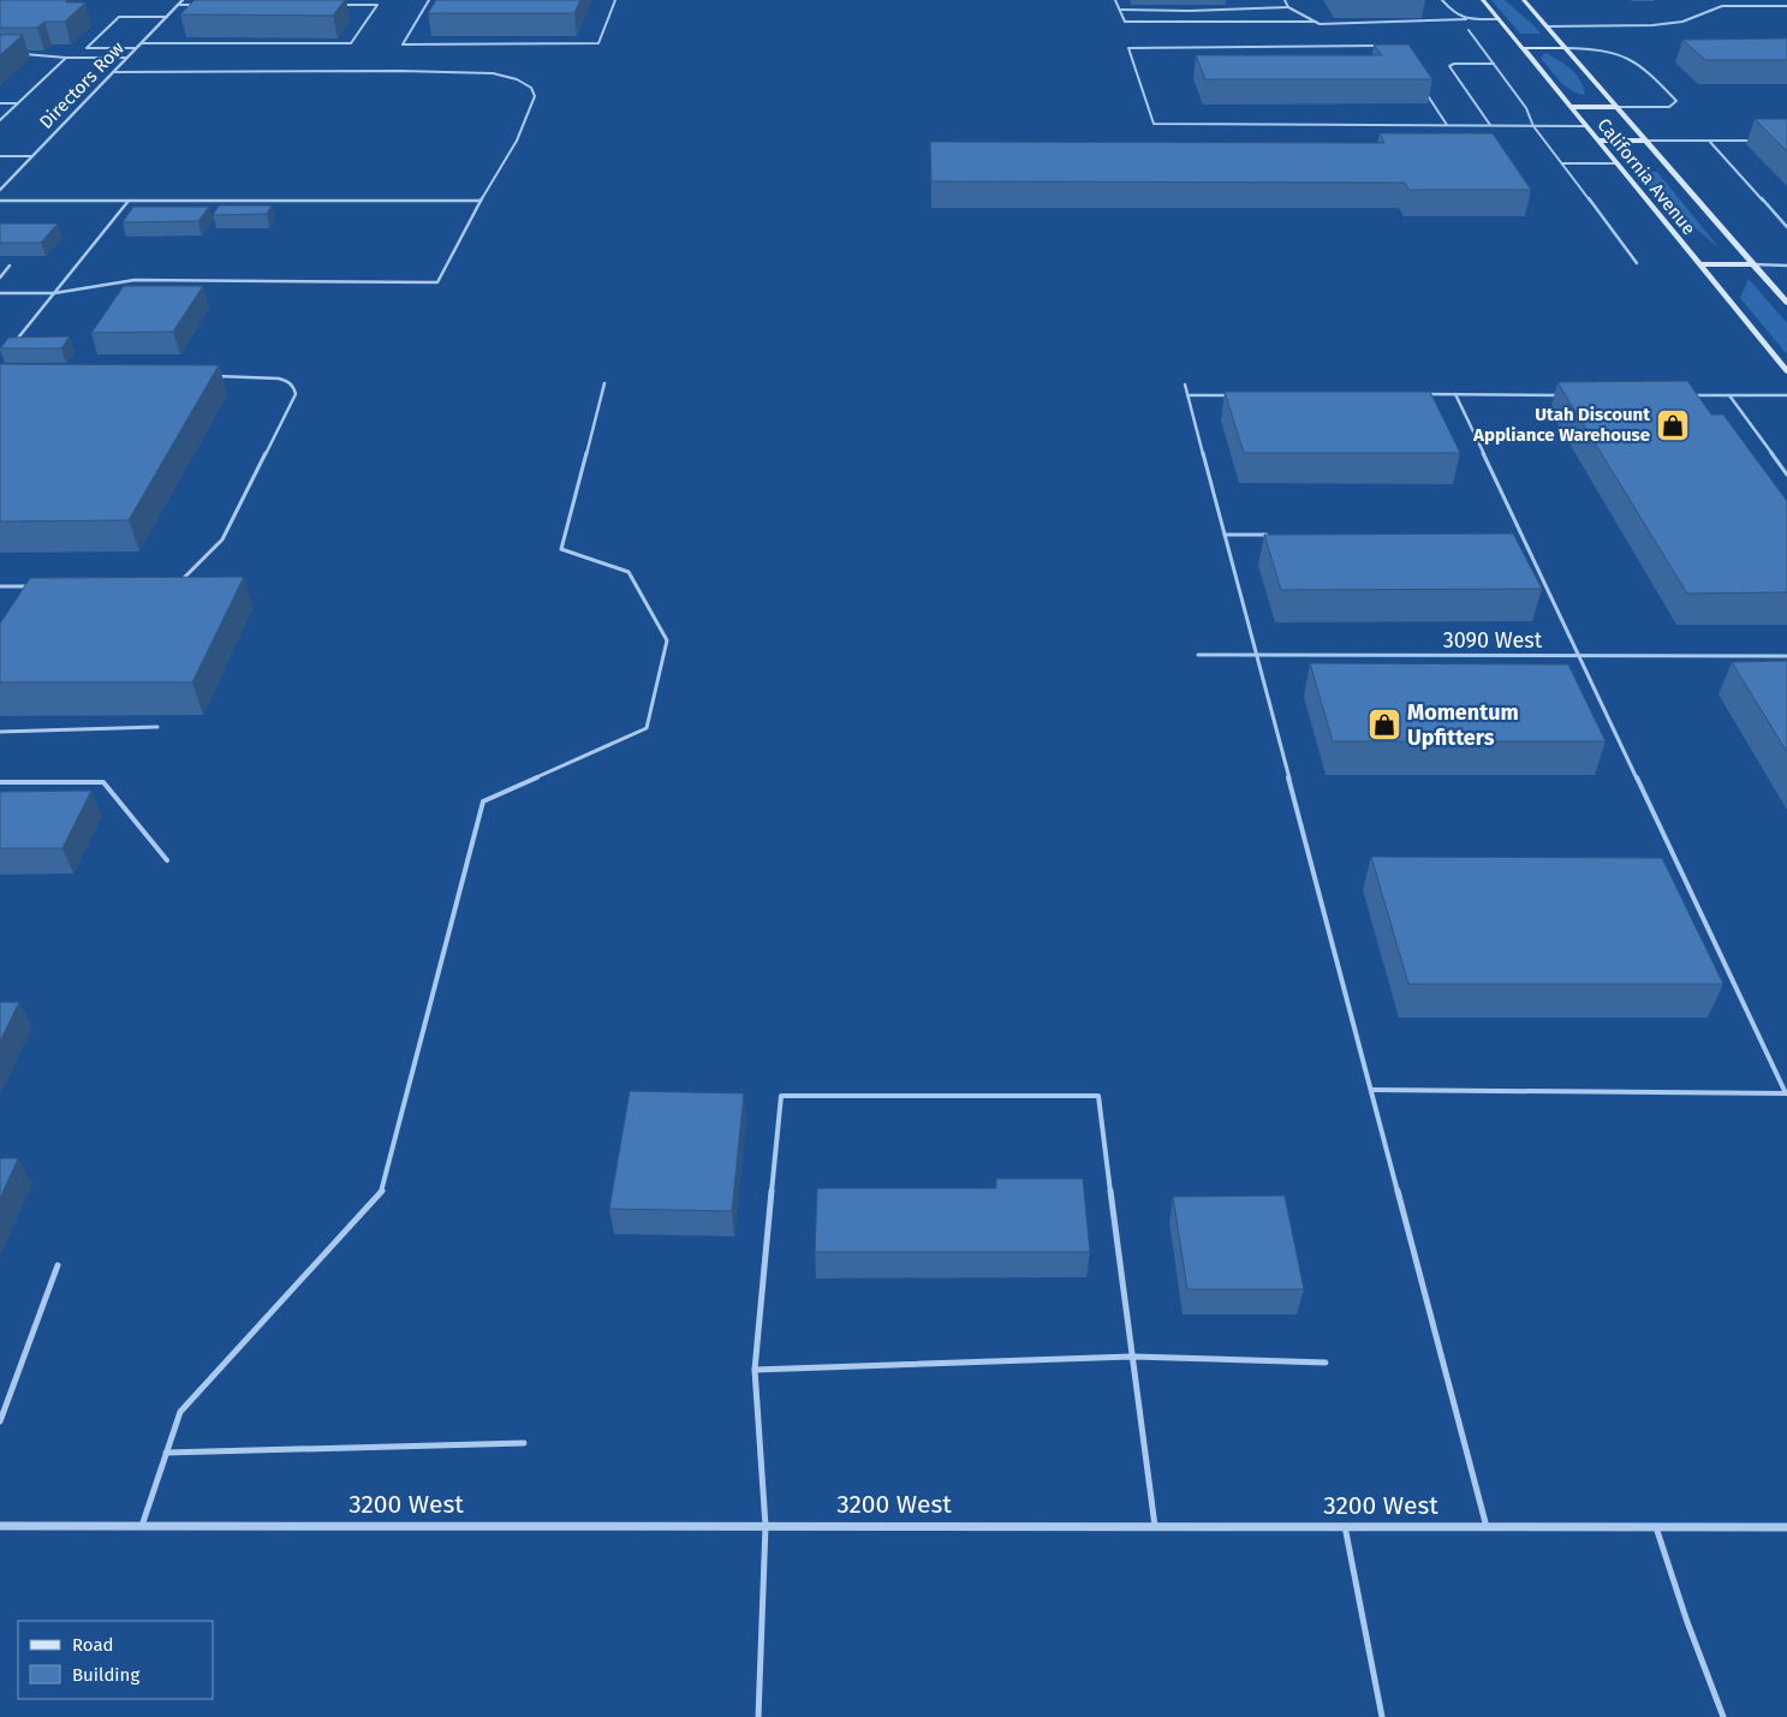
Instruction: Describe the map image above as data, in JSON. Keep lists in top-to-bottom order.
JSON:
{
  "streets": {
    "main road": ["California Avenue"],
    "street": ["Directors Row", "3200 West"],
    "lane": ["3090 West"]
  },
  "places": {
    "shop": ["Utah Discount Appliance Warehouse", "Momentum Upfitters"]
  },
  "legend": ["Road", "Building"]
}
